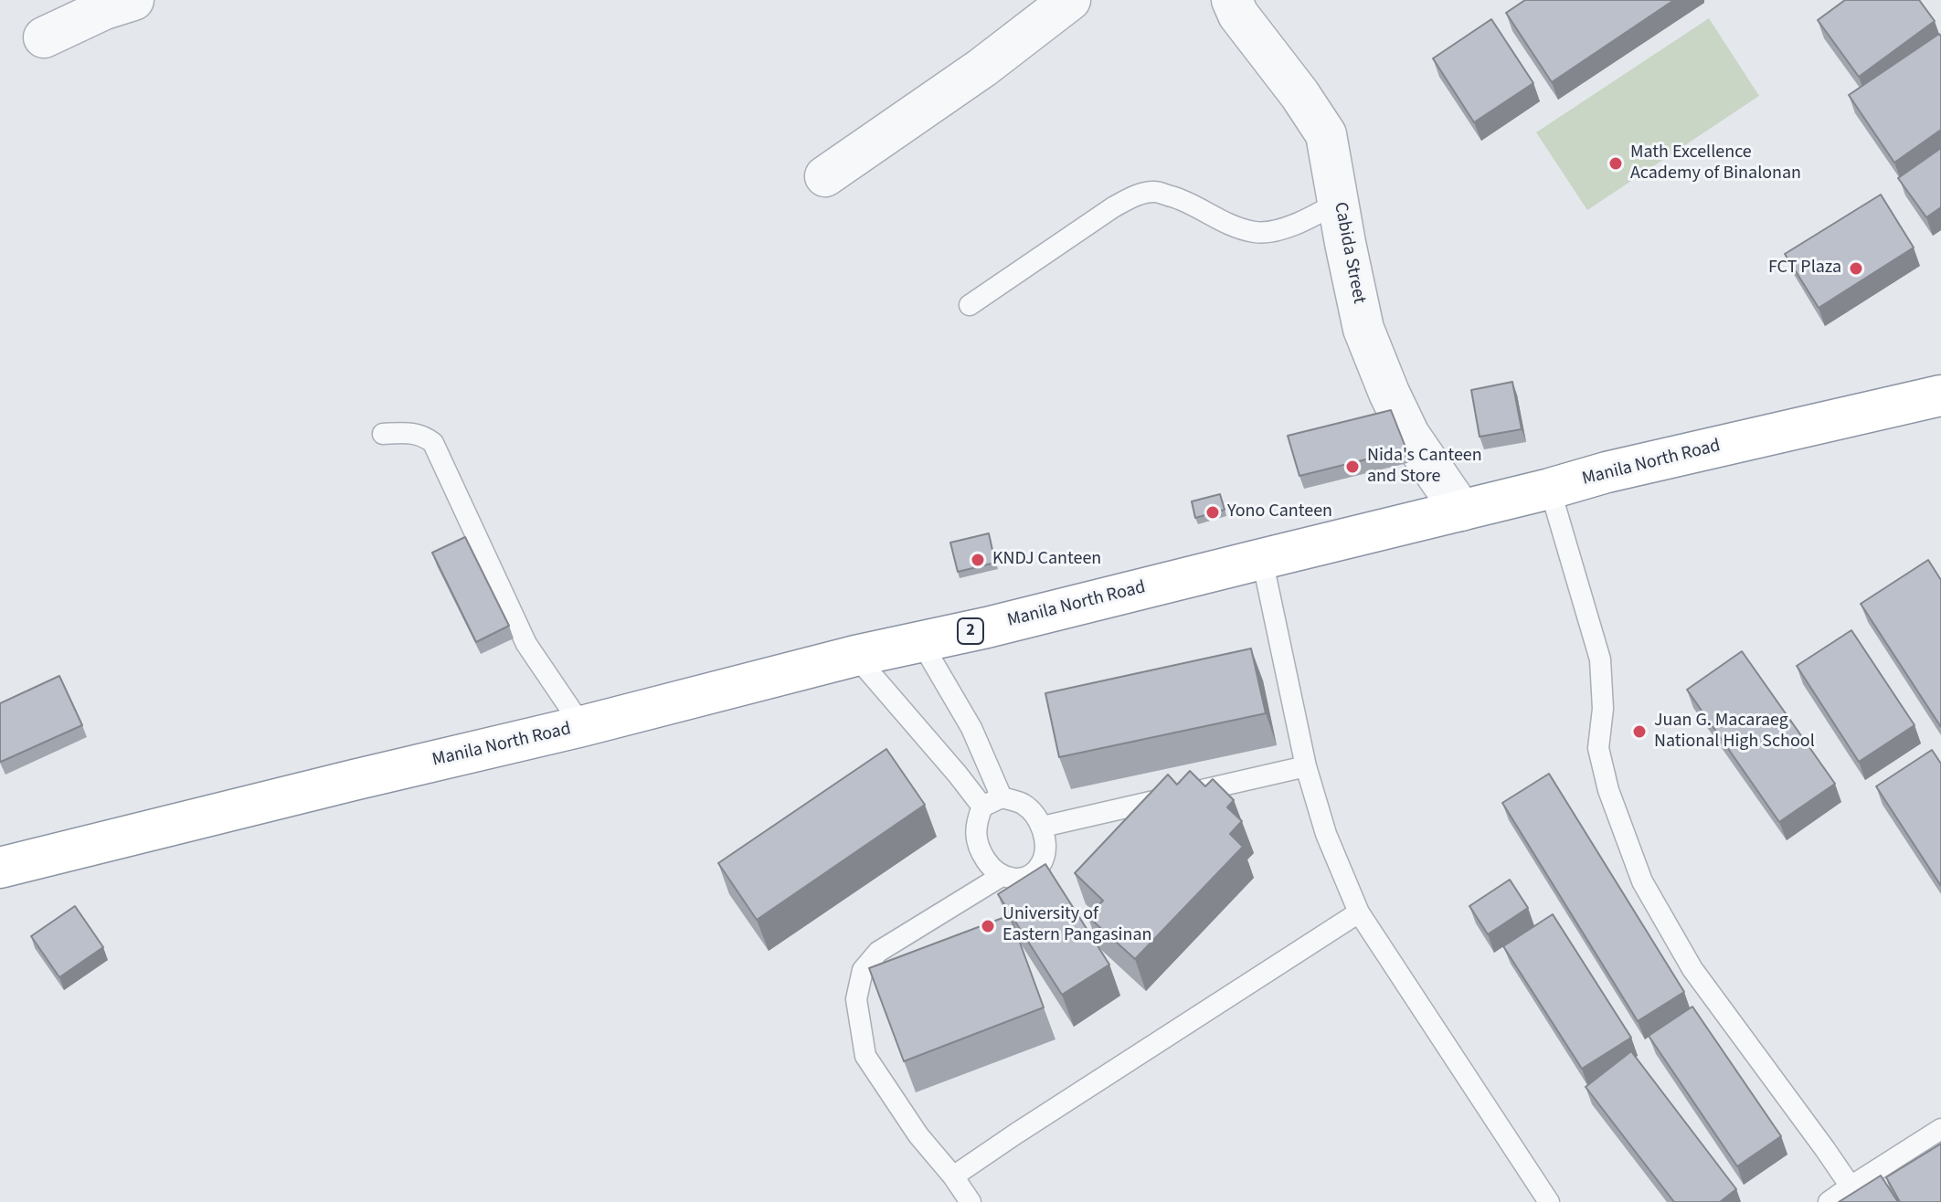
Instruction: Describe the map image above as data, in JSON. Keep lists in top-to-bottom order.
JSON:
{
  "streets": {
    "highway": ["Manila North Road", "2"],
    "street": ["Cabida Street"]
  },
  "crossings": [
    ["Cabida Street", "Manila North Road"]
  ],
  "places": [
    "Math Excellence Academy of Binalonan",
    "FCT Plaza",
    "Nida's Canteen and Store",
    "Yono Canteen",
    "KNDJ Canteen",
    "Juan G. Macaraeg National High School",
    "University of Eastern Pangasinan"
  ]
}
